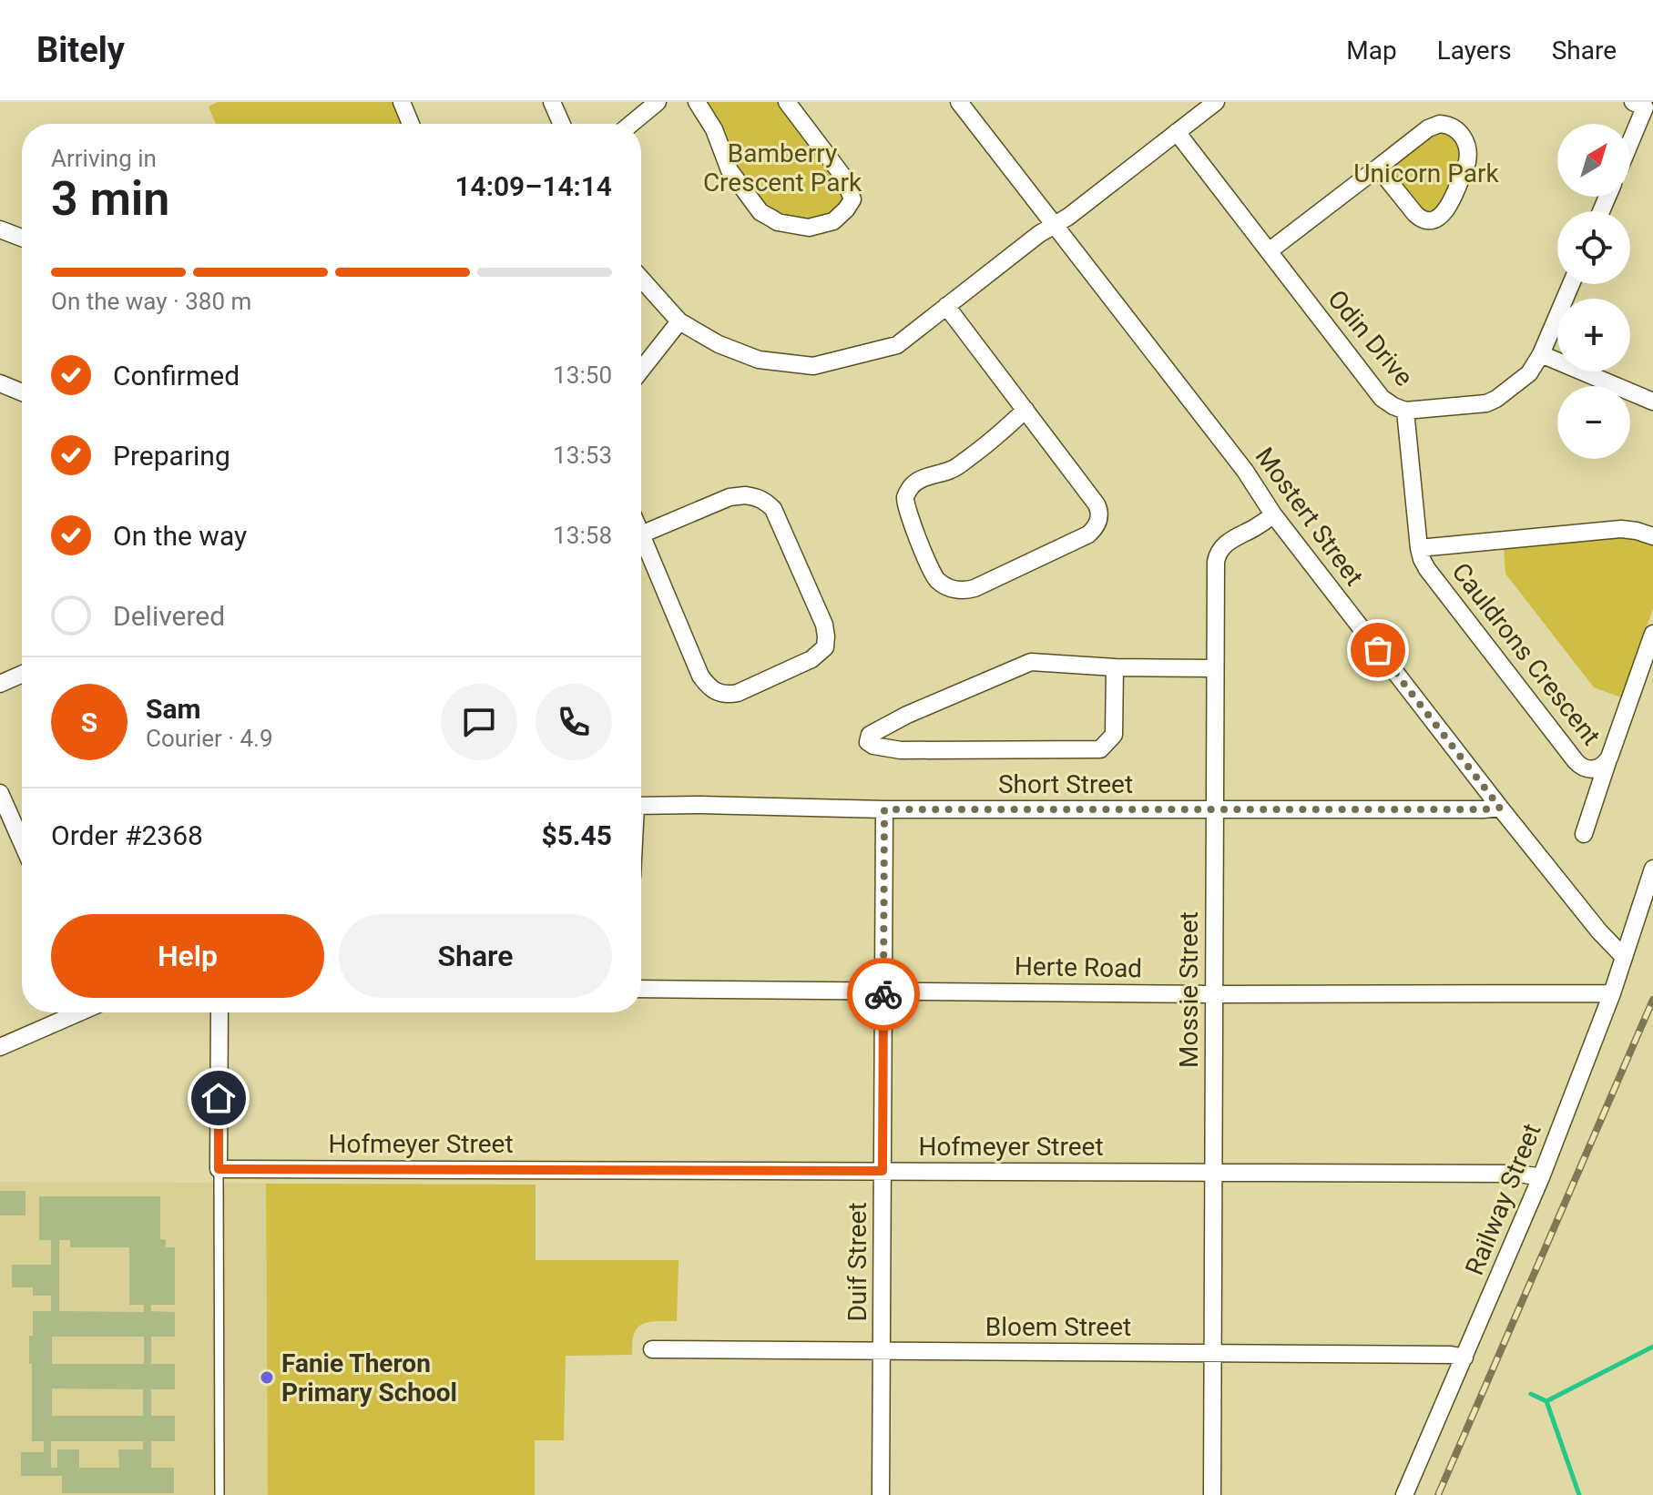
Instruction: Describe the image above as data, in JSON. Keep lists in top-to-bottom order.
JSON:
{
  "streets": {
    "street": [
      "Odin Drive",
      "Mostert Street",
      "Cauldrons Crescent",
      "Short Street",
      "Herte Road",
      "Mossie Street",
      "Hofmeyer Street",
      "Railway Street",
      "Duif Street",
      "Bloem Street"
    ]
  },
  "crossings": [
    ["Odin Drive", "Cauldrons Crescent"],
    ["Mostert Street", "Short Street"],
    ["Mostert Street", "Mossie Street"],
    ["Mostert Street", "Railway Street"],
    ["Short Street", "Mossie Street"],
    ["Short Street", "Duif Street"],
    ["Herte Road", "Mossie Street"],
    ["Herte Road", "Railway Street"],
    ["Herte Road", "Duif Street"],
    ["Mossie Street", "Hofmeyer Street"],
    ["Mossie Street", "Bloem Street"],
    ["Hofmeyer Street", "Railway Street"],
    ["Hofmeyer Street", "Duif Street"],
    ["Railway Street", "Bloem Street"],
    ["Duif Street", "Bloem Street"]
  ],
  "parks": ["Bamberry Crescent Park", "Unicorn Park"],
  "places": ["Fanie Theron Primary School"],
  "north": "top right",
  "page": {
    "header": "Bitely",
    "nav": ["Map", "Layers", "Share"],
    "map_buttons": ["+", "−"],
    "heading": ["3 min", "Arriving in", "14:09–14:14"],
    "panel": [
      "Sam",
      "Courier · 4.9",
      "Order #2368",
      "$5.45"
    ],
    "bar": "On the way · 380 m",
    "list": [
      ["Confirmed", "13:50"],
      ["Preparing", "13:53"],
      ["On the way", "13:58"],
      "Delivered"
    ],
    "round": "S",
    "buttons": ["Help", "Share"]
  }
}
